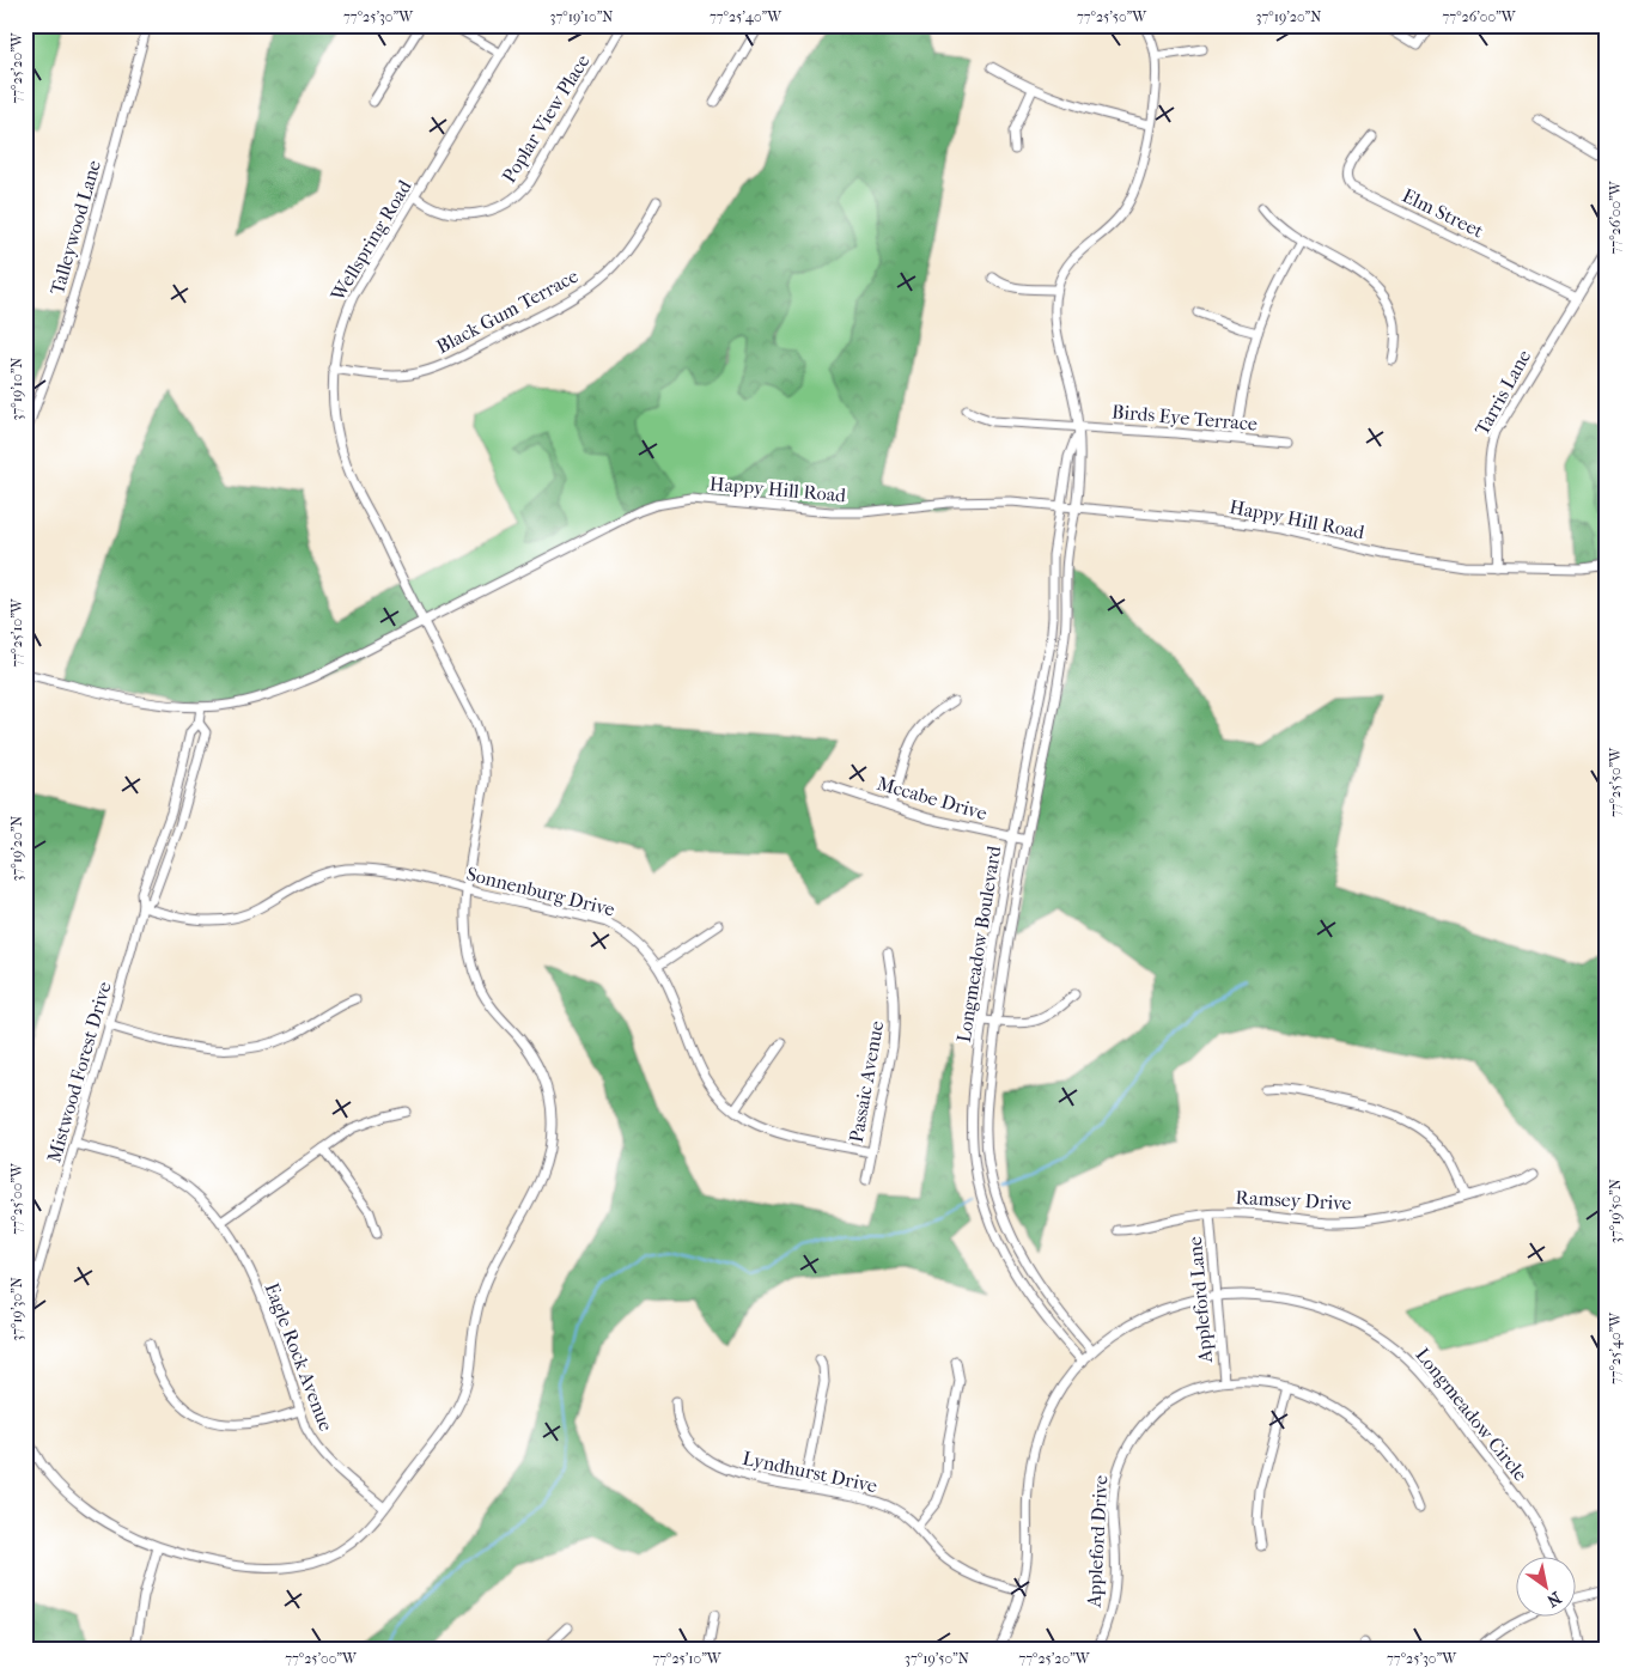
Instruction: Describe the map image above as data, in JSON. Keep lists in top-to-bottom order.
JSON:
{
  "streets": {
    "street": [
      "Poplar View Place",
      "Elm Street",
      "Talleywood Lane",
      "Wellspring Road",
      "Black Gum Terrace",
      "Tarris Lane",
      "Birds Eye Terrace",
      "Happy Hill Road",
      "Mccabe Drive",
      "Sonnenburg Drive",
      "Longmeadow Boulevard",
      "Mistwood Forest Drive",
      "Passaic Avenue",
      "Ramsey Drive",
      "Appleford Lane",
      "Eagle Rock Avenue",
      "Longmeadow Circle",
      "Lyndhurst Drive",
      "Appleford Drive"
    ]
  },
  "crossings": [
    ["Poplar View Place", "Wellspring Road"],
    ["Elm Street", "Tarris Lane"],
    ["Wellspring Road", "Black Gum Terrace"],
    ["Wellspring Road", "Happy Hill Road"],
    ["Tarris Lane", "Happy Hill Road"],
    ["Birds Eye Terrace", "Longmeadow Boulevard"],
    ["Happy Hill Road", "Longmeadow Boulevard"],
    ["Happy Hill Road", "Mistwood Forest Drive"],
    ["Mccabe Drive", "Longmeadow Boulevard"],
    ["Sonnenburg Drive", "Mistwood Forest Drive"],
    ["Sonnenburg Drive", "Passaic Avenue"],
    ["Longmeadow Boulevard", "Longmeadow Circle"],
    ["Mistwood Forest Drive", "Eagle Rock Avenue"],
    ["Ramsey Drive", "Appleford Lane"],
    ["Appleford Lane", "Longmeadow Circle"],
    ["Appleford Lane", "Appleford Drive"],
    ["Longmeadow Circle", "Lyndhurst Drive"]
  ],
  "north": "bottom right",
  "coordinates": [
    "77°25'30\"W",
    "37°19'10\"N",
    "77°25'40\"W",
    "77°25'50\"W",
    "37°19'20\"N",
    "77°26'00\"W",
    "77°25'20\"W",
    "77°25'10\"W",
    "77°25'00\"W",
    "37°19'50\"N",
    "37°19'30\"N"
  ]
}
